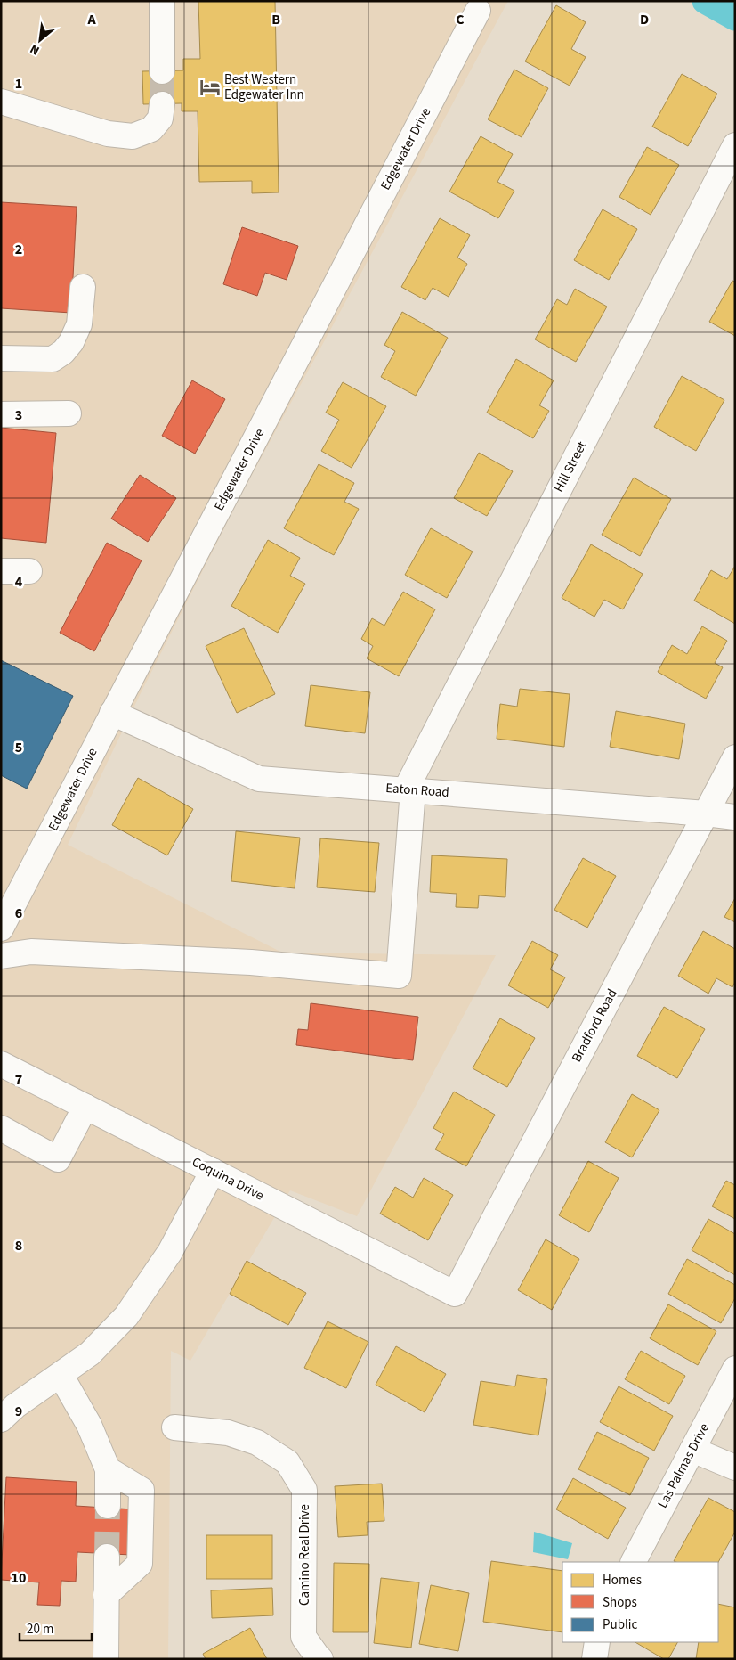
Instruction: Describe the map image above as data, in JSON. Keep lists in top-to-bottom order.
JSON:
{
  "streets": {
    "street": [
      "Edgewater Drive",
      "Hill Street",
      "Eaton Road",
      "Bradford Road",
      "Coquina Drive",
      "Las Palmas Drive",
      "Camino Real Drive"
    ]
  },
  "crossings": [
    ["Edgewater Drive", "Eaton Road"],
    ["Hill Street", "Eaton Road"],
    ["Eaton Road", "Bradford Road"],
    ["Bradford Road", "Coquina Drive"]
  ],
  "places": {
    "hotel": ["Best Western Edgewater Inn"]
  },
  "legend": ["Homes", "Shops", "Public"],
  "scale_bar": "20 m",
  "north": "bottom left",
  "grid": {
    "columns": [
      "A",
      "B",
      "C",
      "D"
    ],
    "rows": [
      "1",
      "2",
      "3",
      "4",
      "5",
      "6",
      "7",
      "8",
      "9",
      "10"
    ]
  }
}
